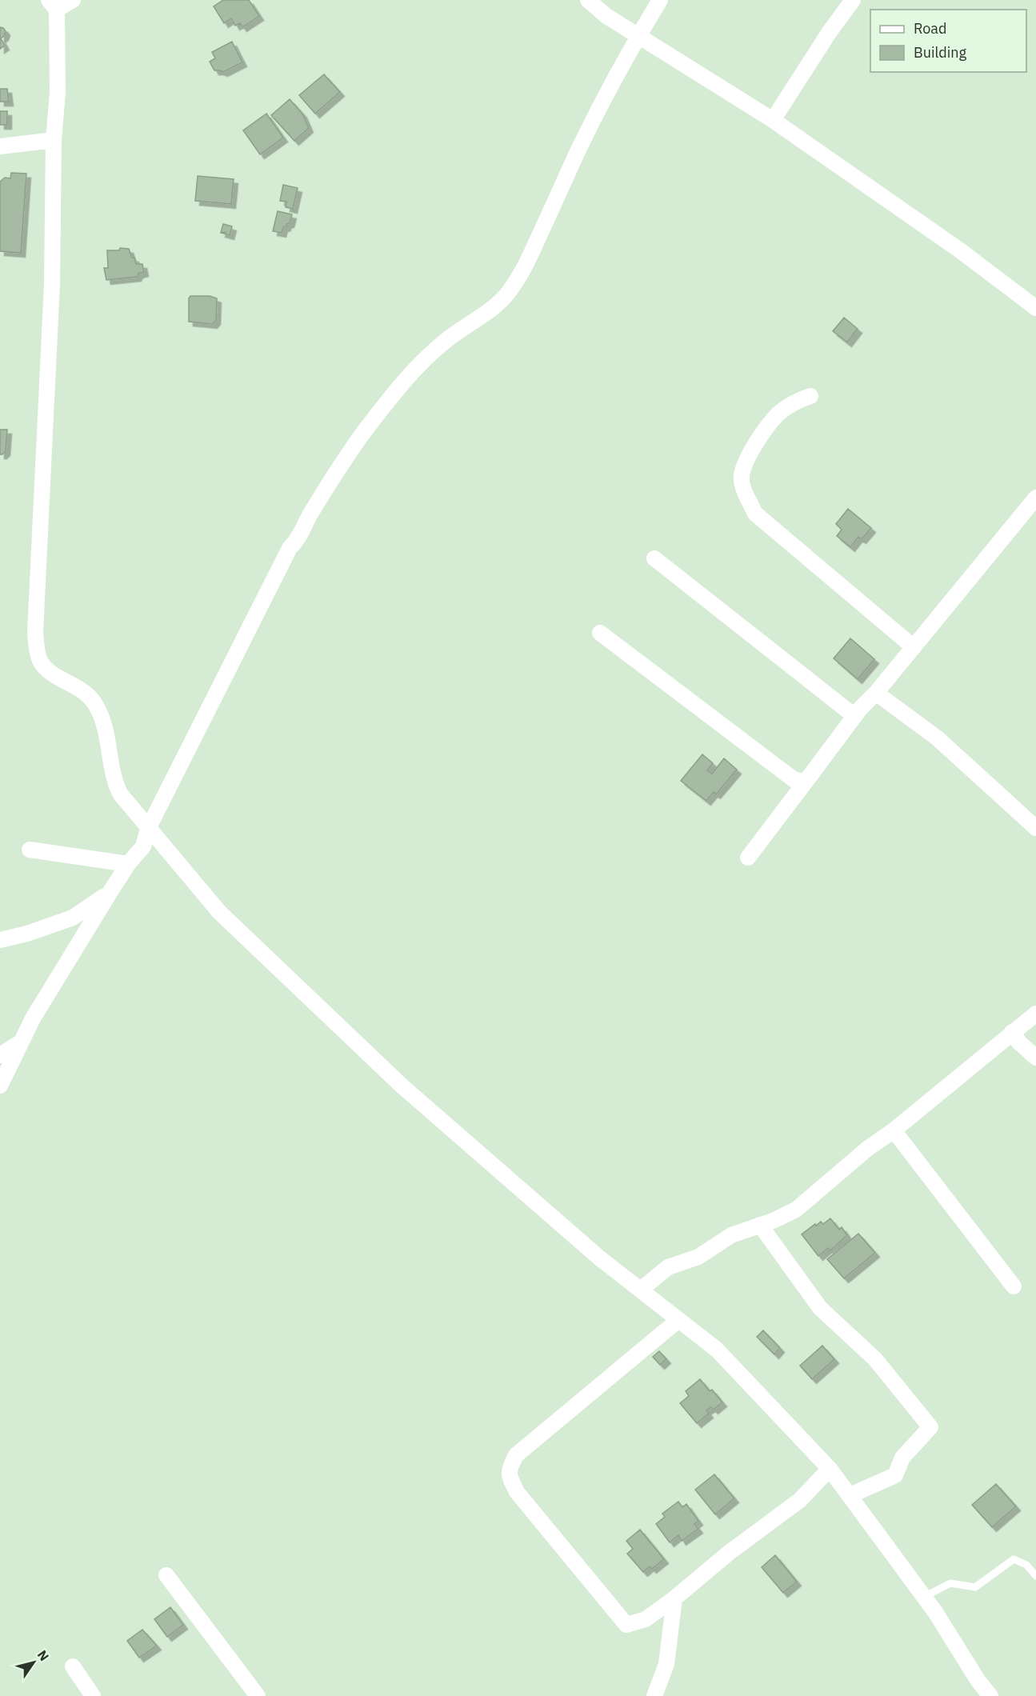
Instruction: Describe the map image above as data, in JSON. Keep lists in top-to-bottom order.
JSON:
{
  "legend": ["Road", "Building"],
  "north": "top right"
}
